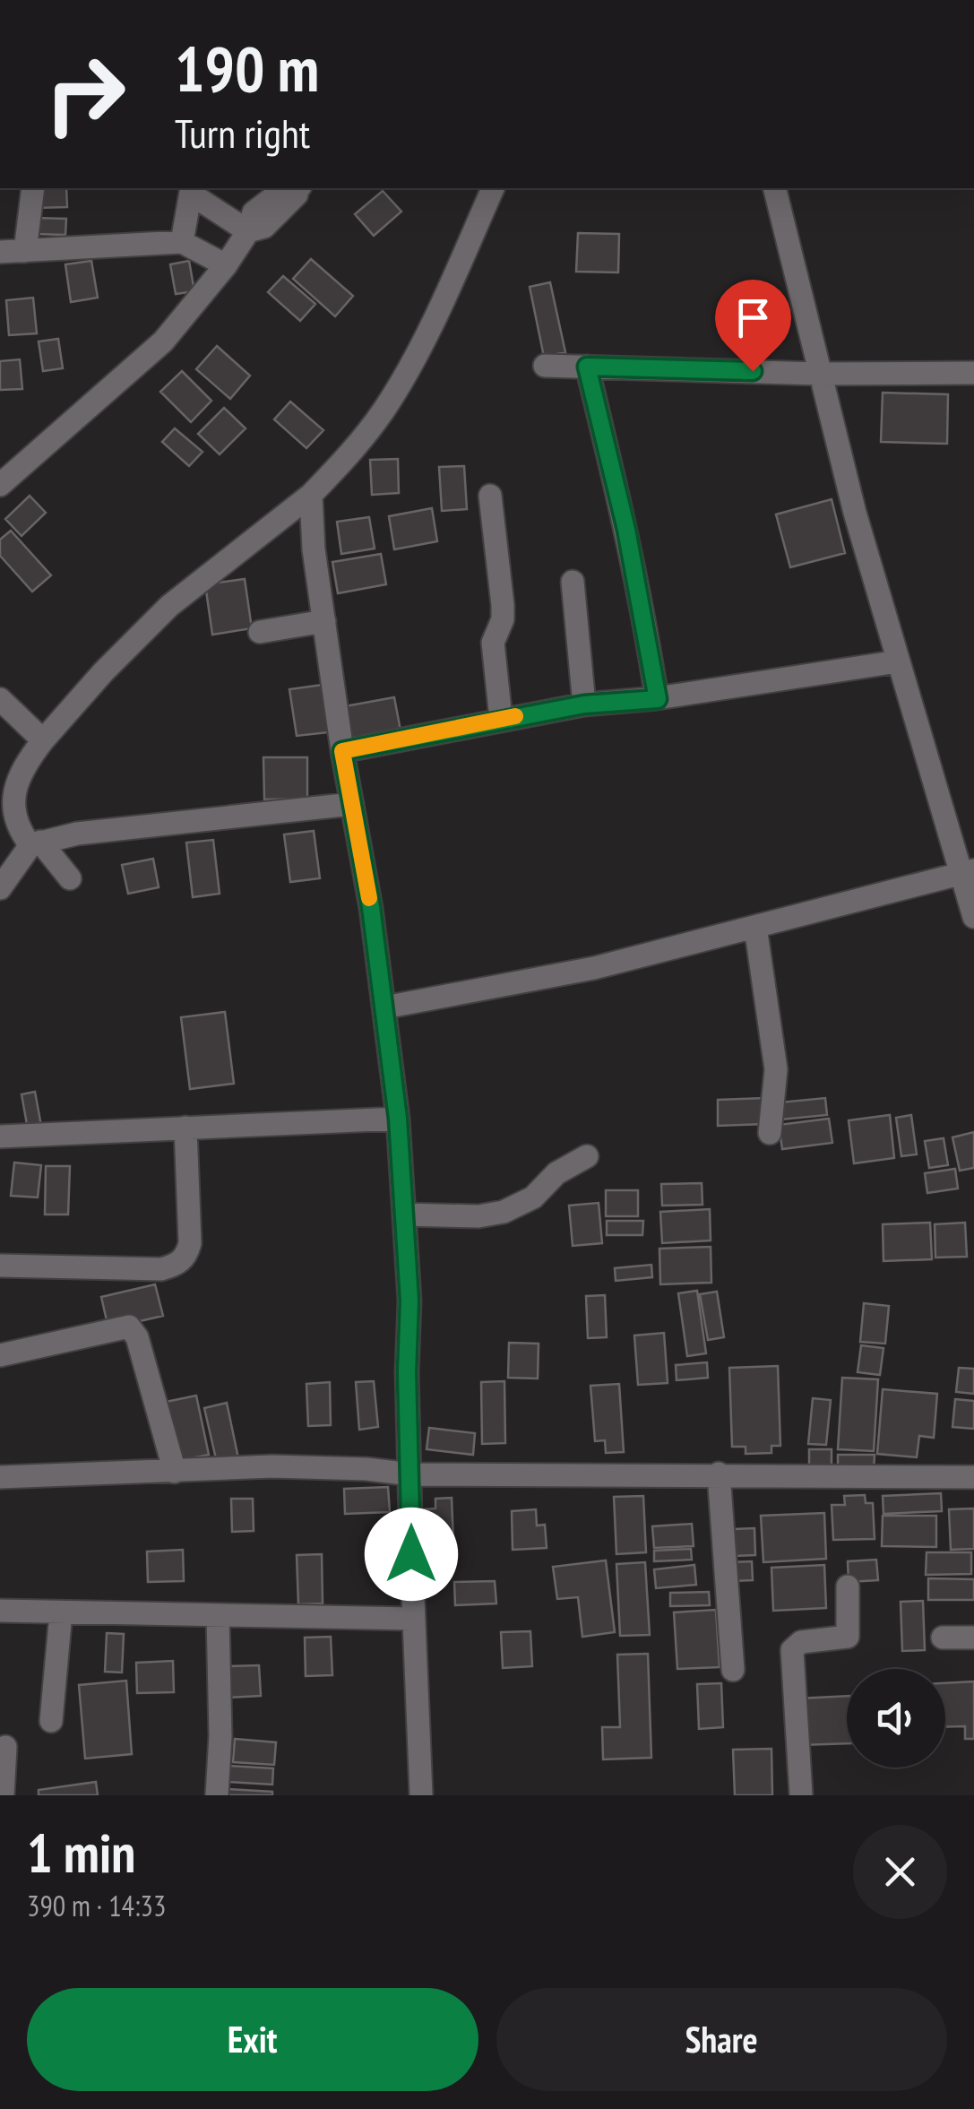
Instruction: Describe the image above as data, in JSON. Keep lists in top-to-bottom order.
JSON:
{
  "page": {
    "turn": ["190 m", "Turn right"],
    "heading": ["1 min", "390 m · 14:33"],
    "buttons": ["Exit", "Share"]
  }
}
